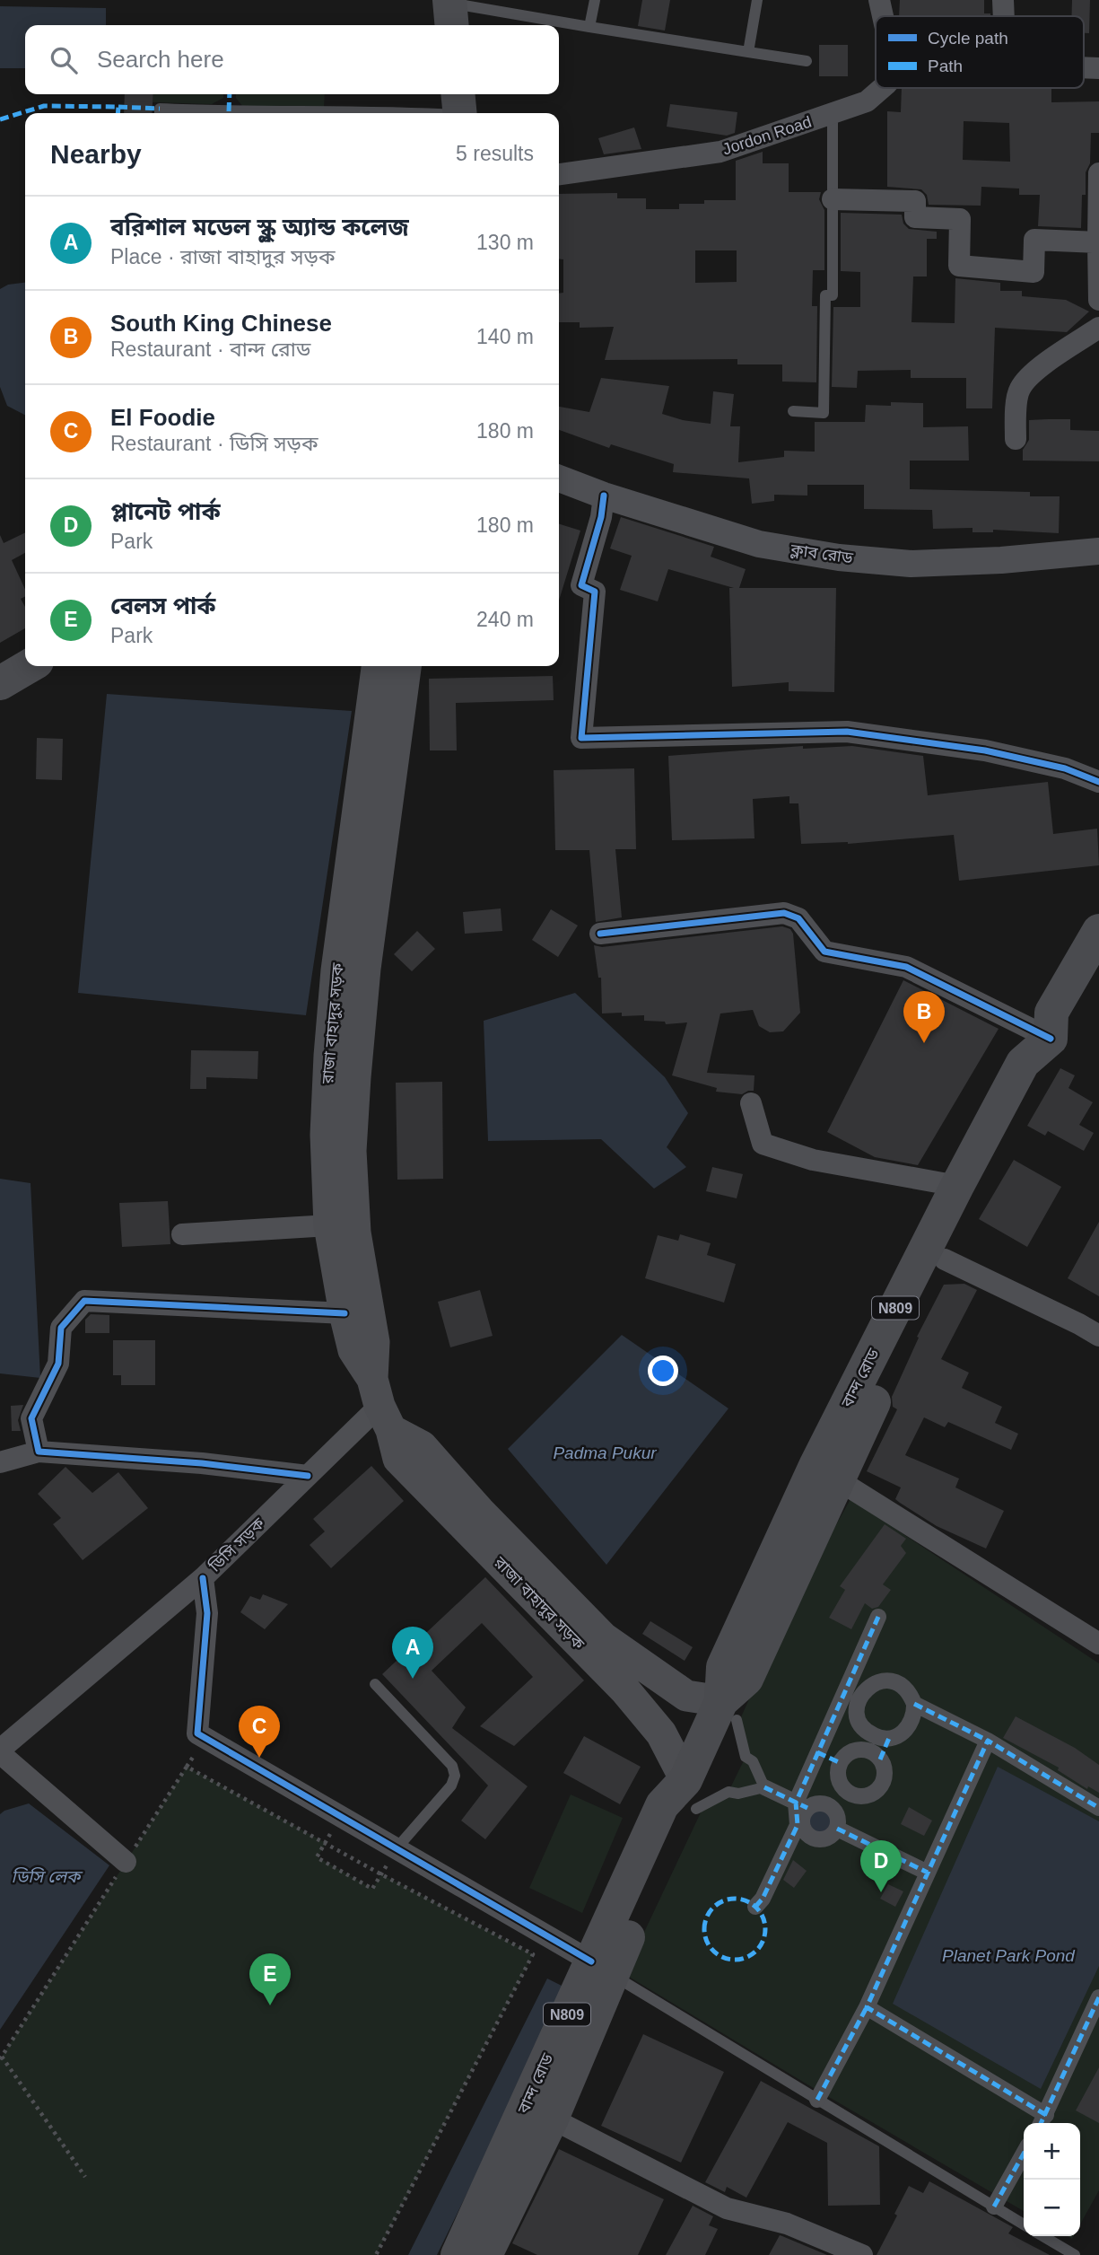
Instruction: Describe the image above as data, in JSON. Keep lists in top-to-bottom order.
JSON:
{
  "streets": {
    "main road": ["রাজা বাহাদুর সড়ক", "N809", "বান্দ রোড"],
    "street": ["Jordon Road", "ক্লাব রোড", "ডিসি সড়ক"]
  },
  "crossings": [
    ["রাজা বাহাদুর সড়ক", "বান্দ রোড"],
    ["রাজা বাহাদুর সড়ক", "ডিসি সড়ক"]
  ],
  "water": ["Padma Pukur", "ডিসি লেক", "Planet Park Pond"],
  "legend": ["Cycle path", "Path"],
  "page": {
    "search": "Search here",
    "heading": ["Nearby", "5 results"],
    "list": [
      {
        "mark": "A",
        "name": "বরিশাল মডেল স্কুল অ্যান্ড কলেজ",
        "note": "Place · রাজা বাহাদুর সড়ক",
        "value": "130 m"
      },
      {
        "mark": "B",
        "name": "South King Chinese",
        "note": "Restaurant · বান্দ রোড",
        "value": "140 m"
      },
      {
        "mark": "C",
        "name": "El Foodie",
        "note": "Restaurant · ডিসি সড়ক",
        "value": "180 m"
      },
      {
        "mark": "D",
        "name": "প্লানেট পার্ক",
        "note": "Park",
        "value": "180 m"
      },
      {
        "mark": "E",
        "name": "বেলস পার্ক",
        "note": "Park",
        "value": "240 m"
      }
    ],
    "pins": [
      "B",
      "A",
      "C",
      "D",
      "E"
    ],
    "map_buttons": ["+", "−"]
  }
}
